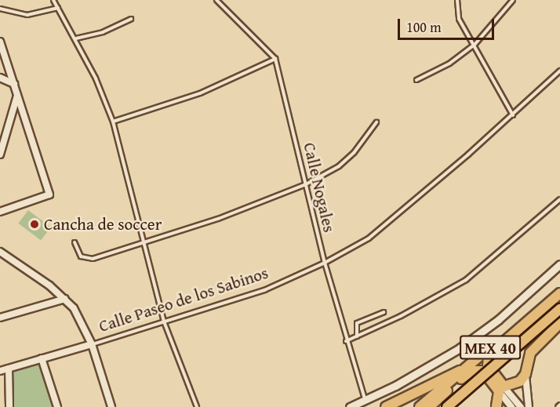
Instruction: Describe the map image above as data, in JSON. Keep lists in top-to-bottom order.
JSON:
{
  "streets": {
    "main road": ["MEX 40"],
    "street": ["Calle Paseo de los Sabinos"],
    "lane": ["Calle Nogales"]
  },
  "crossings": [
    ["Calle Nogales", "Calle Paseo de los Sabinos"]
  ],
  "places": ["Cancha de soccer"],
  "scale_bar": "100 m"
}
